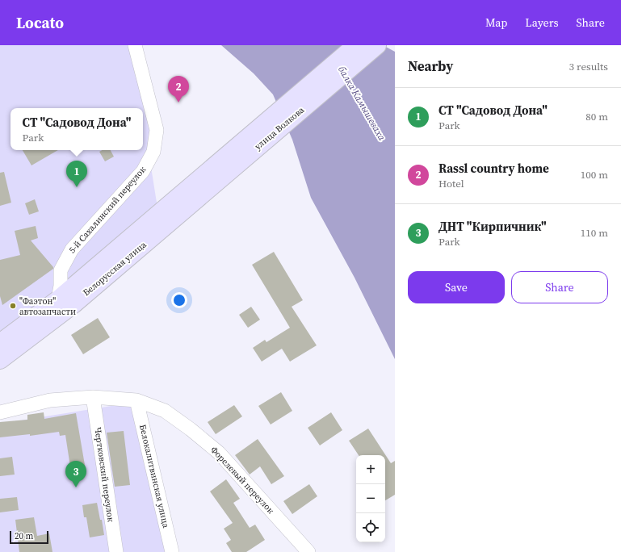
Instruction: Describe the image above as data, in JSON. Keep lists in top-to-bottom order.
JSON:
{
  "streets": {
    "main road": ["улица Волкова", "Белорусская улица"],
    "street": [
      "5-й Сахалинский переулок",
      "Чертковский переулок",
      "Белокалитвинская улица",
      "Форелевый переулок"
    ]
  },
  "crossings": [
    ["улица Волкова", "Белорусская улица"],
    ["5-й Сахалинский переулок", "Белорусская улица"],
    ["Чертковский переулок", "Форелевый переулок"],
    ["Белокалитвинская улица", "Форелевый переулок"]
  ],
  "water": ["балка Камышеваха"],
  "places": ["\"Фаэтон\" автозапчасти"],
  "scale_bar": "20 m",
  "page": {
    "header": "Locato",
    "nav": ["Map", "Layers", "Share"],
    "heading": ["Nearby", "3 results"],
    "pins": ["2", "1", "3"],
    "list": [
      {
        "mark": "1",
        "name": "СТ \"Садовод Дона\"",
        "note": "Park",
        "value": "80 m"
      },
      {
        "mark": "2",
        "name": "Rassl country home",
        "note": "Hotel",
        "value": "100 m"
      },
      {
        "mark": "3",
        "name": "ДНТ \"Кирпичник\"",
        "note": "Park",
        "value": "110 m"
      }
    ],
    "popup": ["СТ \"Садовод Дона\"", "Park"],
    "buttons": ["Save", "Share"],
    "map_buttons": ["+", "−"],
    "scale": "20 m"
  }
}
